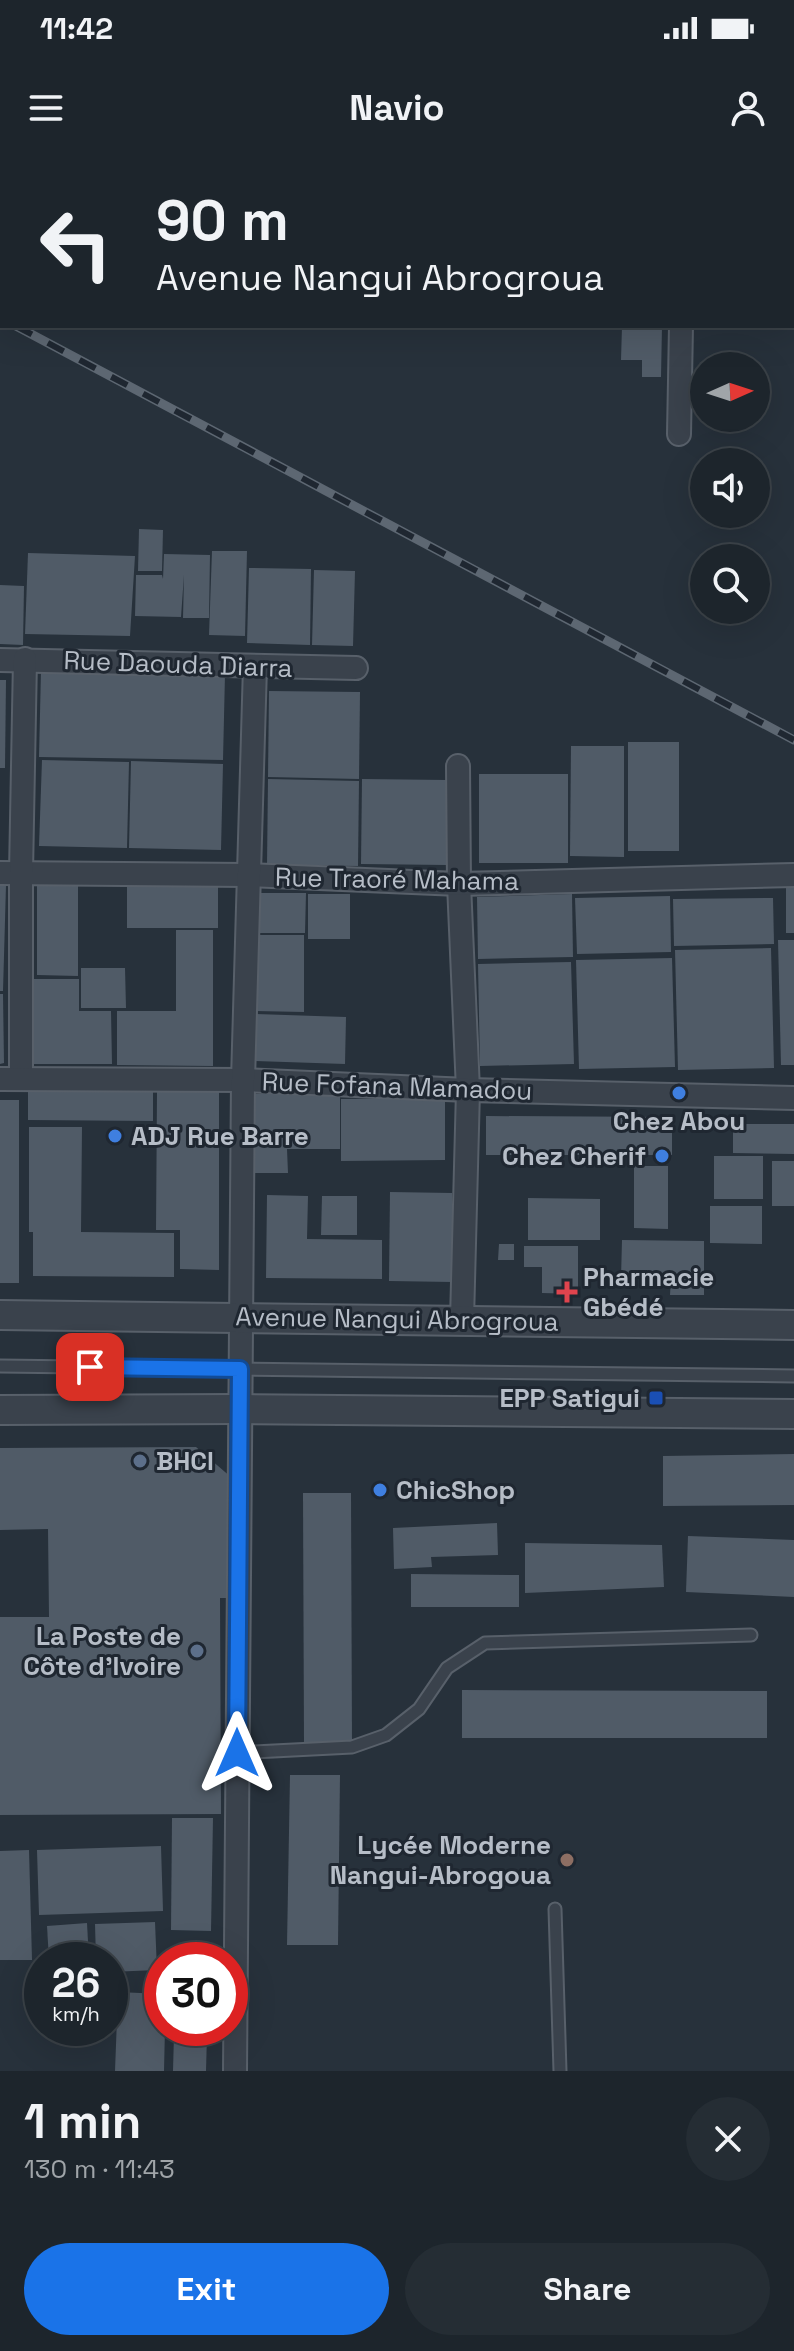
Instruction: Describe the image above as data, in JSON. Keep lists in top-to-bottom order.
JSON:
{
  "streets": {
    "street": [
      "Rue Daouda Diarra",
      "Rue Traoré Mahama",
      "Rue Fofana Mamadou",
      "Avenue Nangui Abrogroua"
    ]
  },
  "places": {
    "other": [
      "Chez Abou",
      "ADJ Rue Barre",
      "Chez Cherif",
      "BHCI",
      "ChicShop",
      "La Poste de Côte d'Ivoire",
      "Lycée Moderne Nangui-Abrogoua"
    ],
    "health": ["Pharmacie Gbédé"],
    "transit": ["EPP Satigui"]
  },
  "north": "right",
  "page": {
    "status": "11:42",
    "header": "Navio",
    "turn": ["90 m", "Avenue Nangui Abrogroua"],
    "speed": "26 km/h",
    "limit": "30",
    "heading": ["1 min", "130 m · 11:43"],
    "buttons": ["Exit", "Share"]
  }
}
